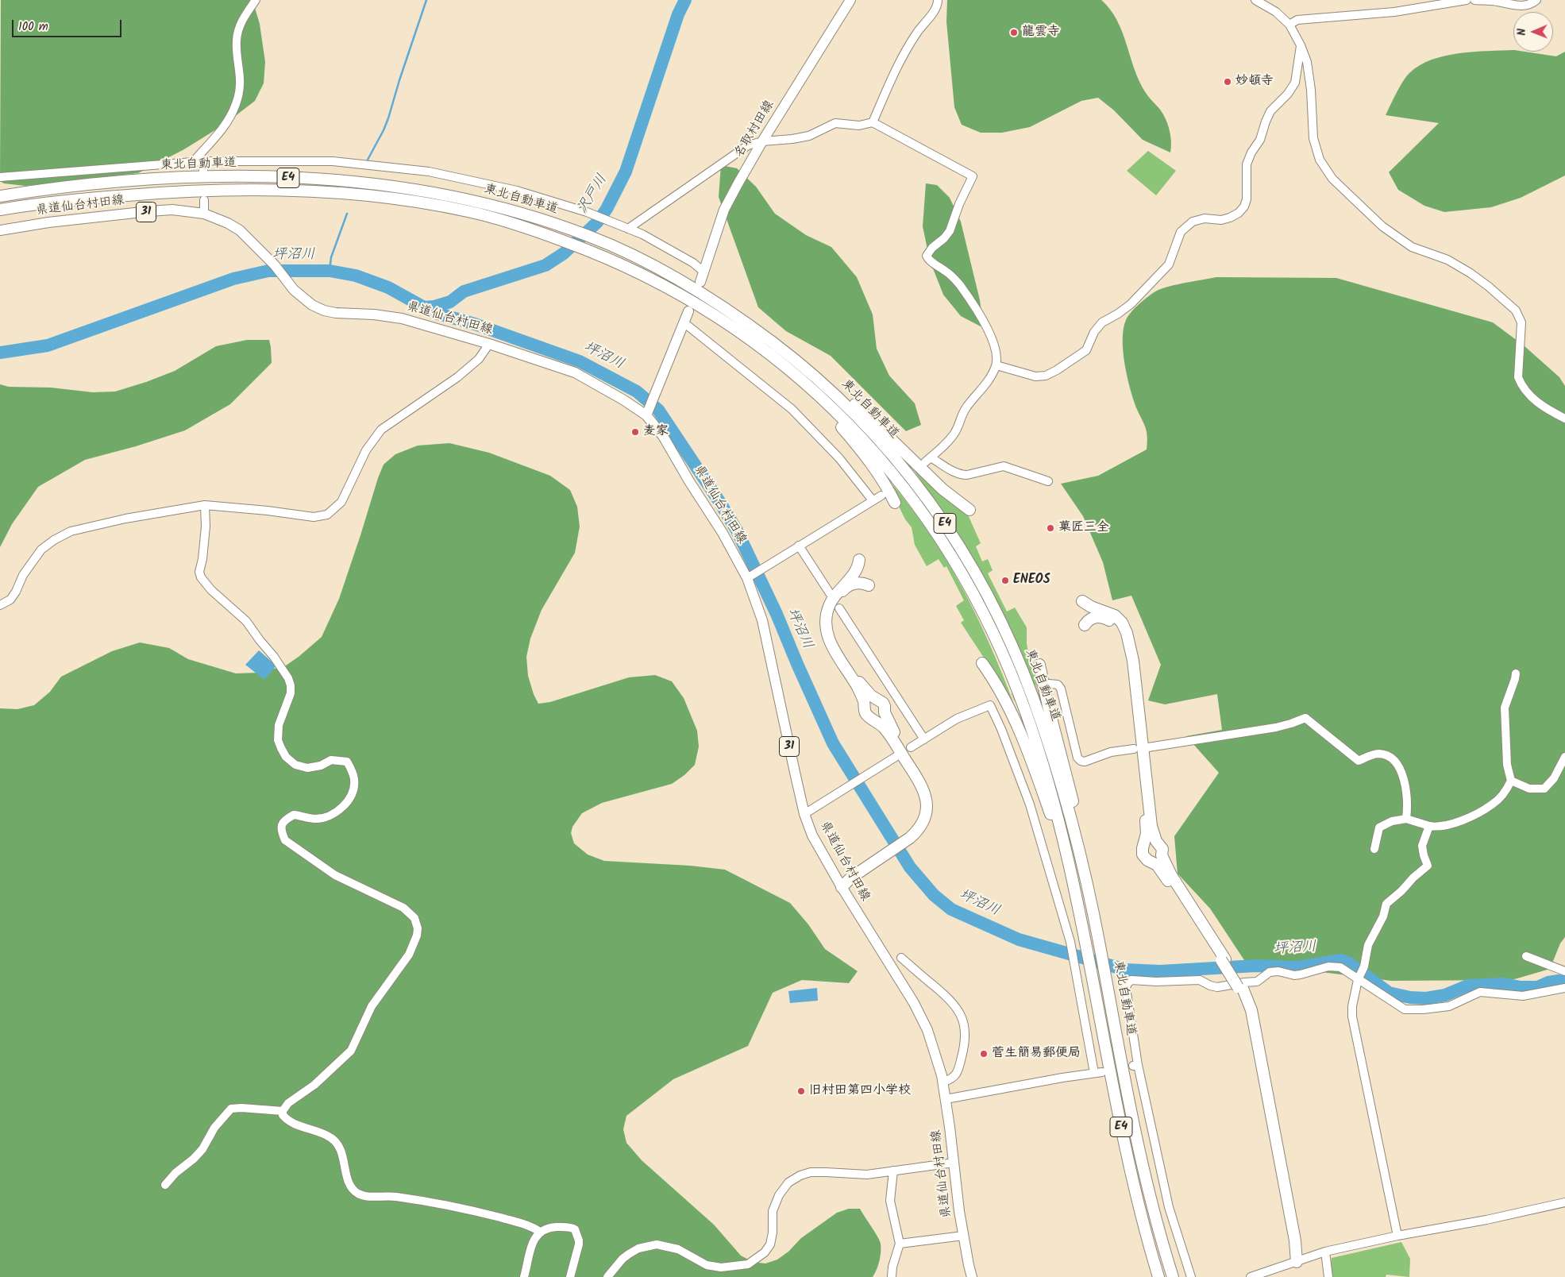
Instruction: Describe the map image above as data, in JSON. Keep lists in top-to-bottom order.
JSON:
{
  "streets": {
    "highway": ["東北自動車道", "E4"],
    "main road": ["名取村田線", "県道仙台村田線", "31"]
  },
  "water": ["沢戸川", "坪沼川"],
  "places": [
    "龍雲寺",
    "妙頓寺",
    "麦家",
    "菓匠三全",
    "ENEOS",
    "菅生簡易郵便局",
    "旧村田第四小学校"
  ],
  "scale_bar": "100 m",
  "north": "left"
}
